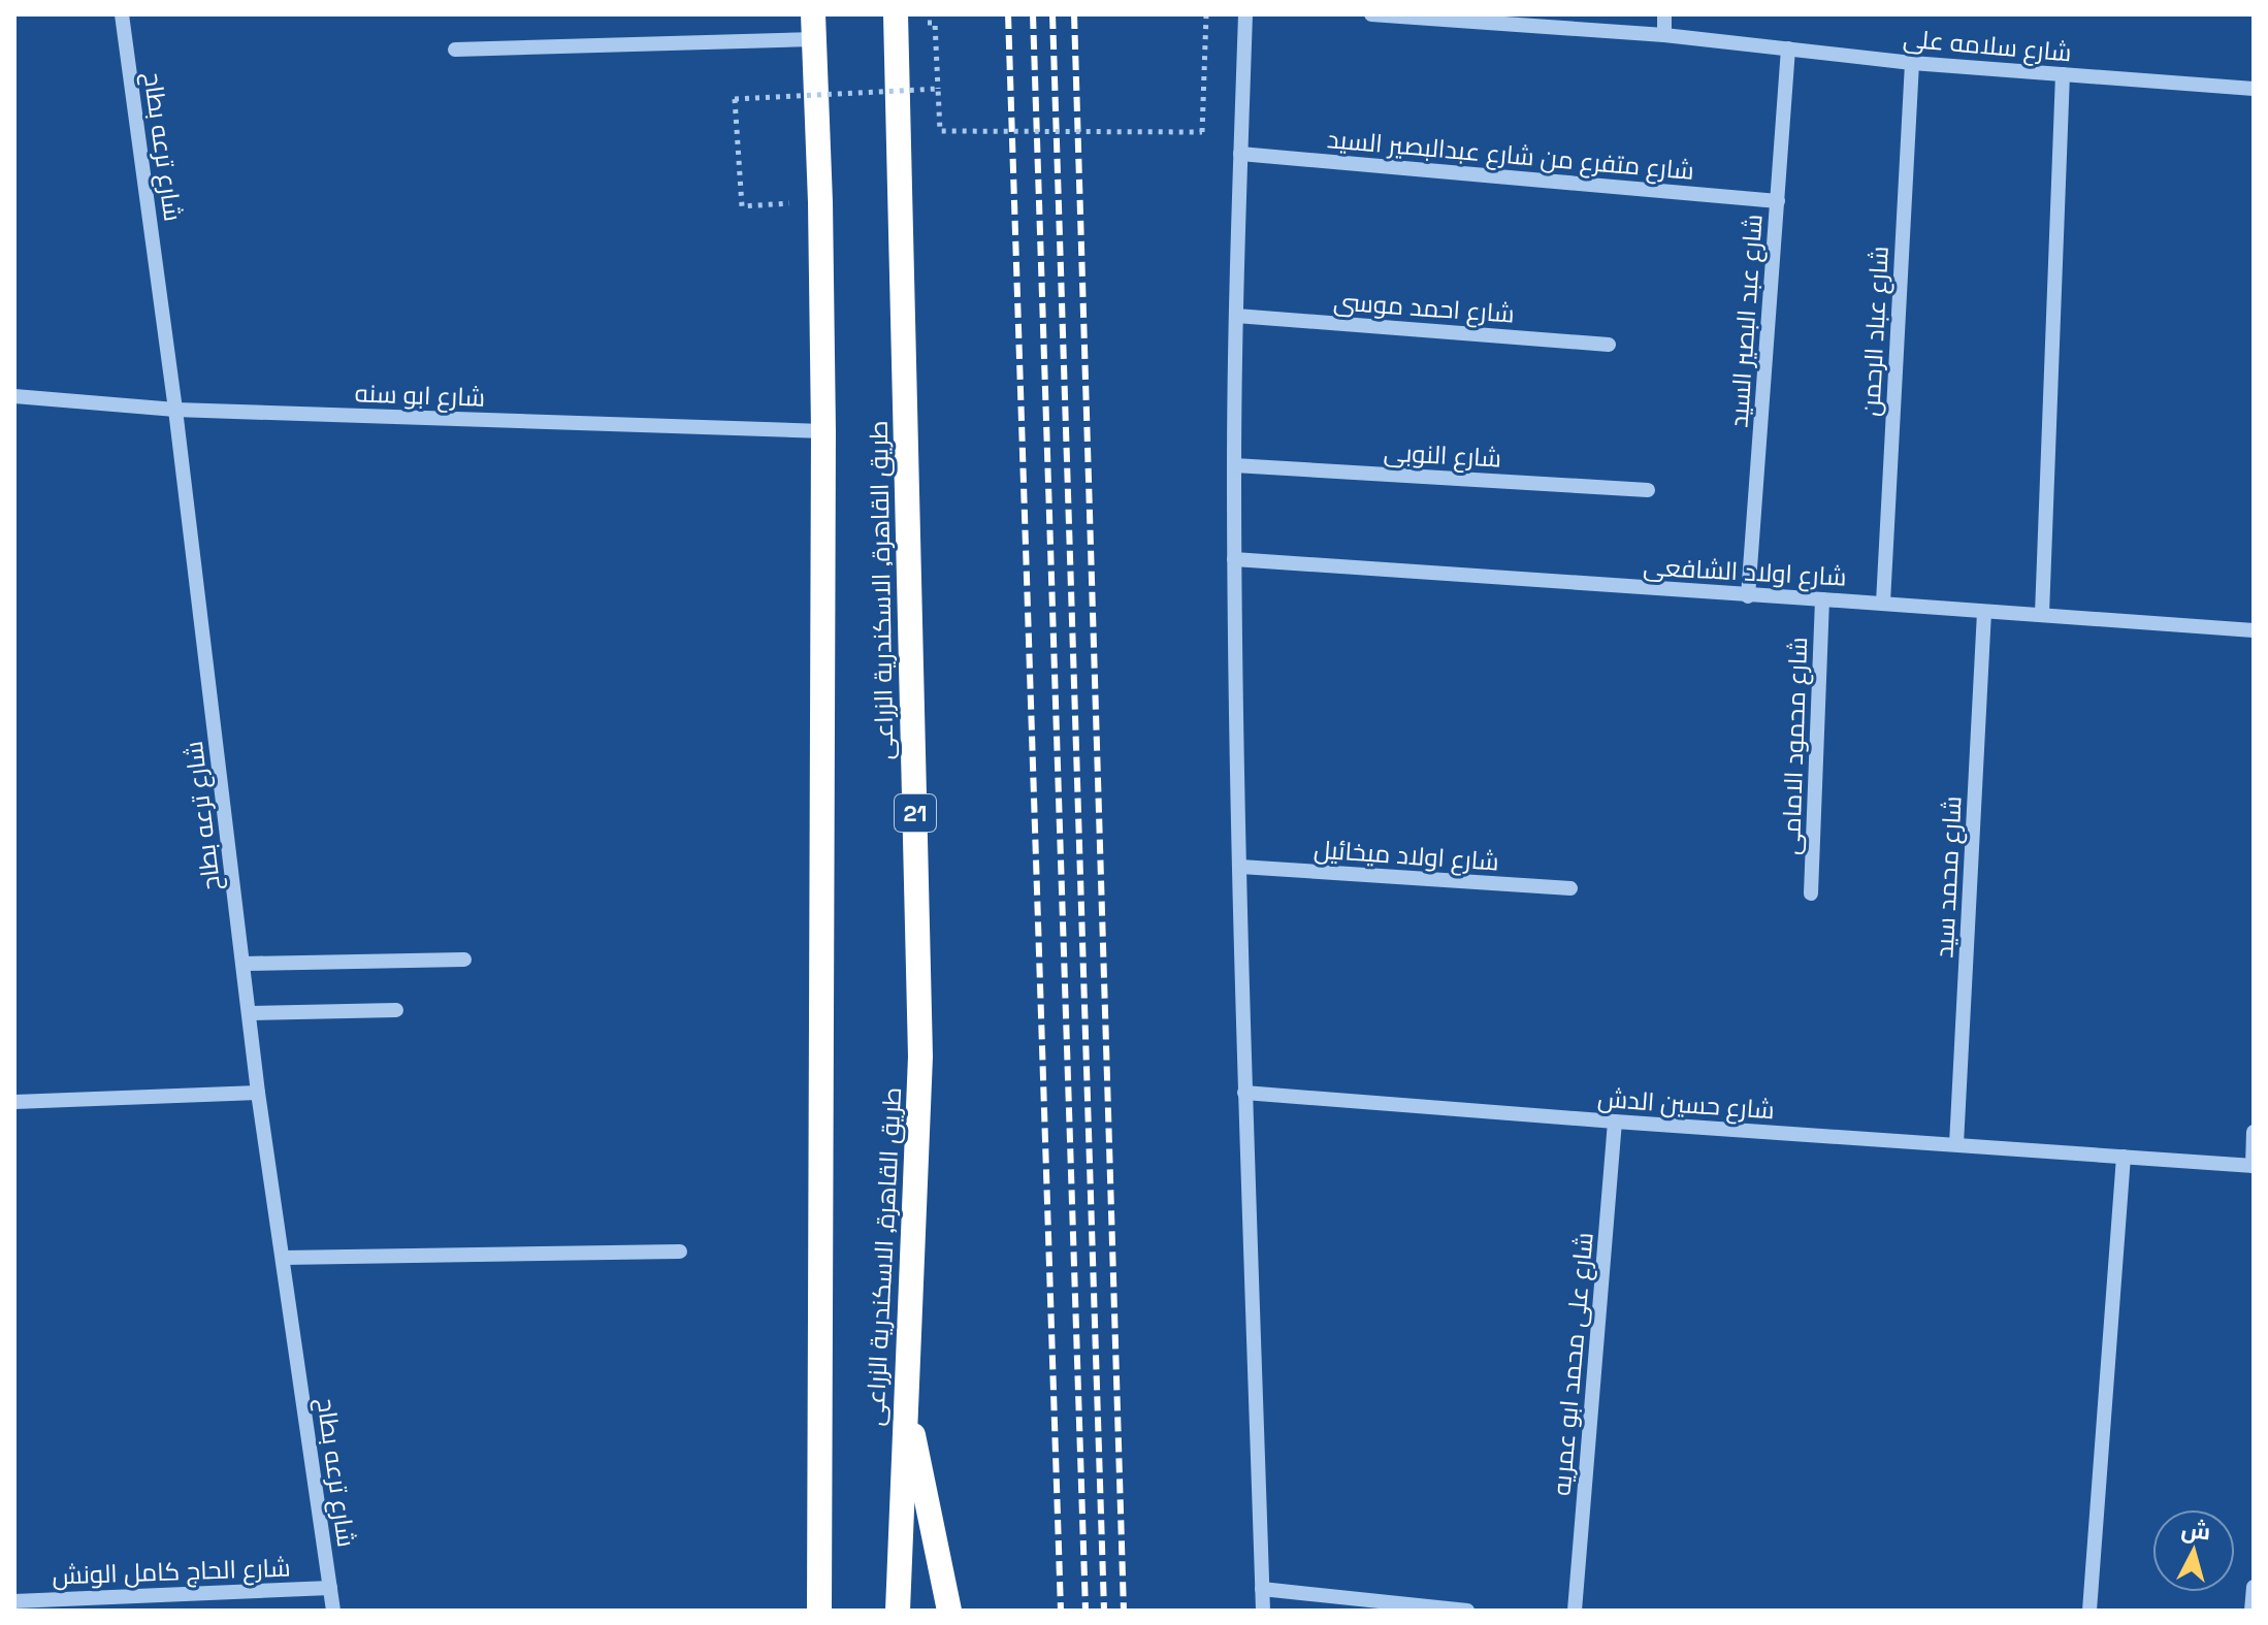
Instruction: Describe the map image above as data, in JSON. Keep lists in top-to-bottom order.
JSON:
{
  "streets": {
    "highway": ["طريق القاهرة, الاسكندرية الزراعى", "21"],
    "street": [
      "شارع سلامه على",
      "شارع ترعه بطاح",
      "شارع متفرع من شارع عبدالبصير السيد",
      "شارع احمد موسى",
      "شارع عبد البصير السيد",
      "شارع عباد الرحمن",
      "شارع ابو سنه",
      "شارع النوبى",
      "شارع اولاد الشافعى",
      "شارع محمود الامامى",
      "شارع اولاد ميخائيل",
      "شارع محمد سيد",
      "شارع حسين الدش",
      "شارع على محمد ابو عمريه",
      "شارع الحاج كامل الونش"
    ]
  },
  "crossings": [
    ["شارع سلامه على", "شارع عبد البصير السيد"],
    ["شارع سلامه على", "شارع عباد الرحمن"],
    ["شارع ترعه بطاح", "شارع ابو سنه"],
    ["شارع ترعه بطاح", "شارع الحاج كامل الونش"],
    ["شارع متفرع من شارع عبدالبصير السيد", "شارع عبد البصير السيد"],
    ["شارع عبد البصير السيد", "شارع اولاد الشافعى"],
    ["شارع عباد الرحمن", "شارع اولاد الشافعى"],
    ["شارع اولاد الشافعى", "شارع محمود الامامى"],
    ["شارع اولاد الشافعى", "شارع محمد سيد"],
    ["شارع محمد سيد", "شارع حسين الدش"],
    ["شارع حسين الدش", "شارع على محمد ابو عمريه"]
  ],
  "north": "top"
}
